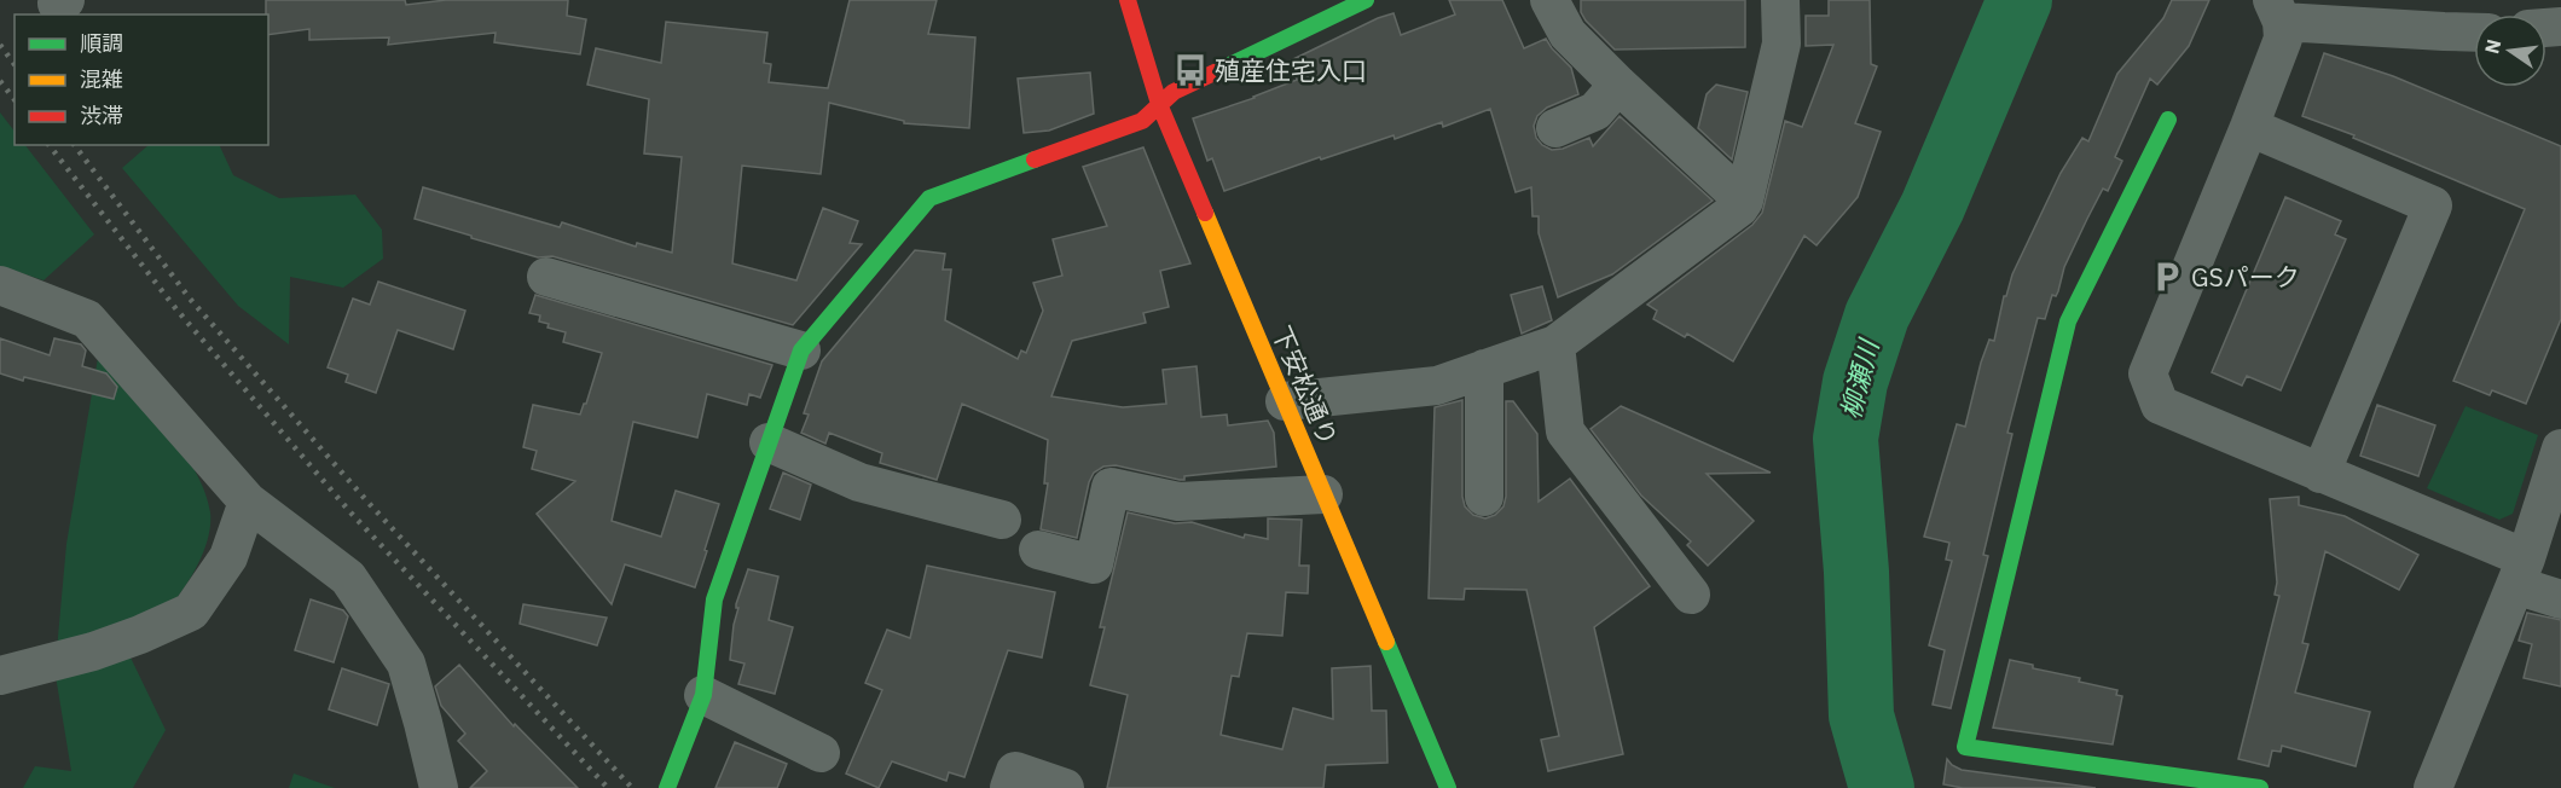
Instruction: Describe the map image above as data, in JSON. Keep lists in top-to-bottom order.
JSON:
{
  "streets": {
    "street": ["下安松通り"]
  },
  "water": ["柳瀬川"],
  "places": {
    "bus stop": ["殖産住宅入口"],
    "parking": ["GSパーク"]
  },
  "legend": ["順調", "混雑", "渋滞"],
  "north": "left"
}
